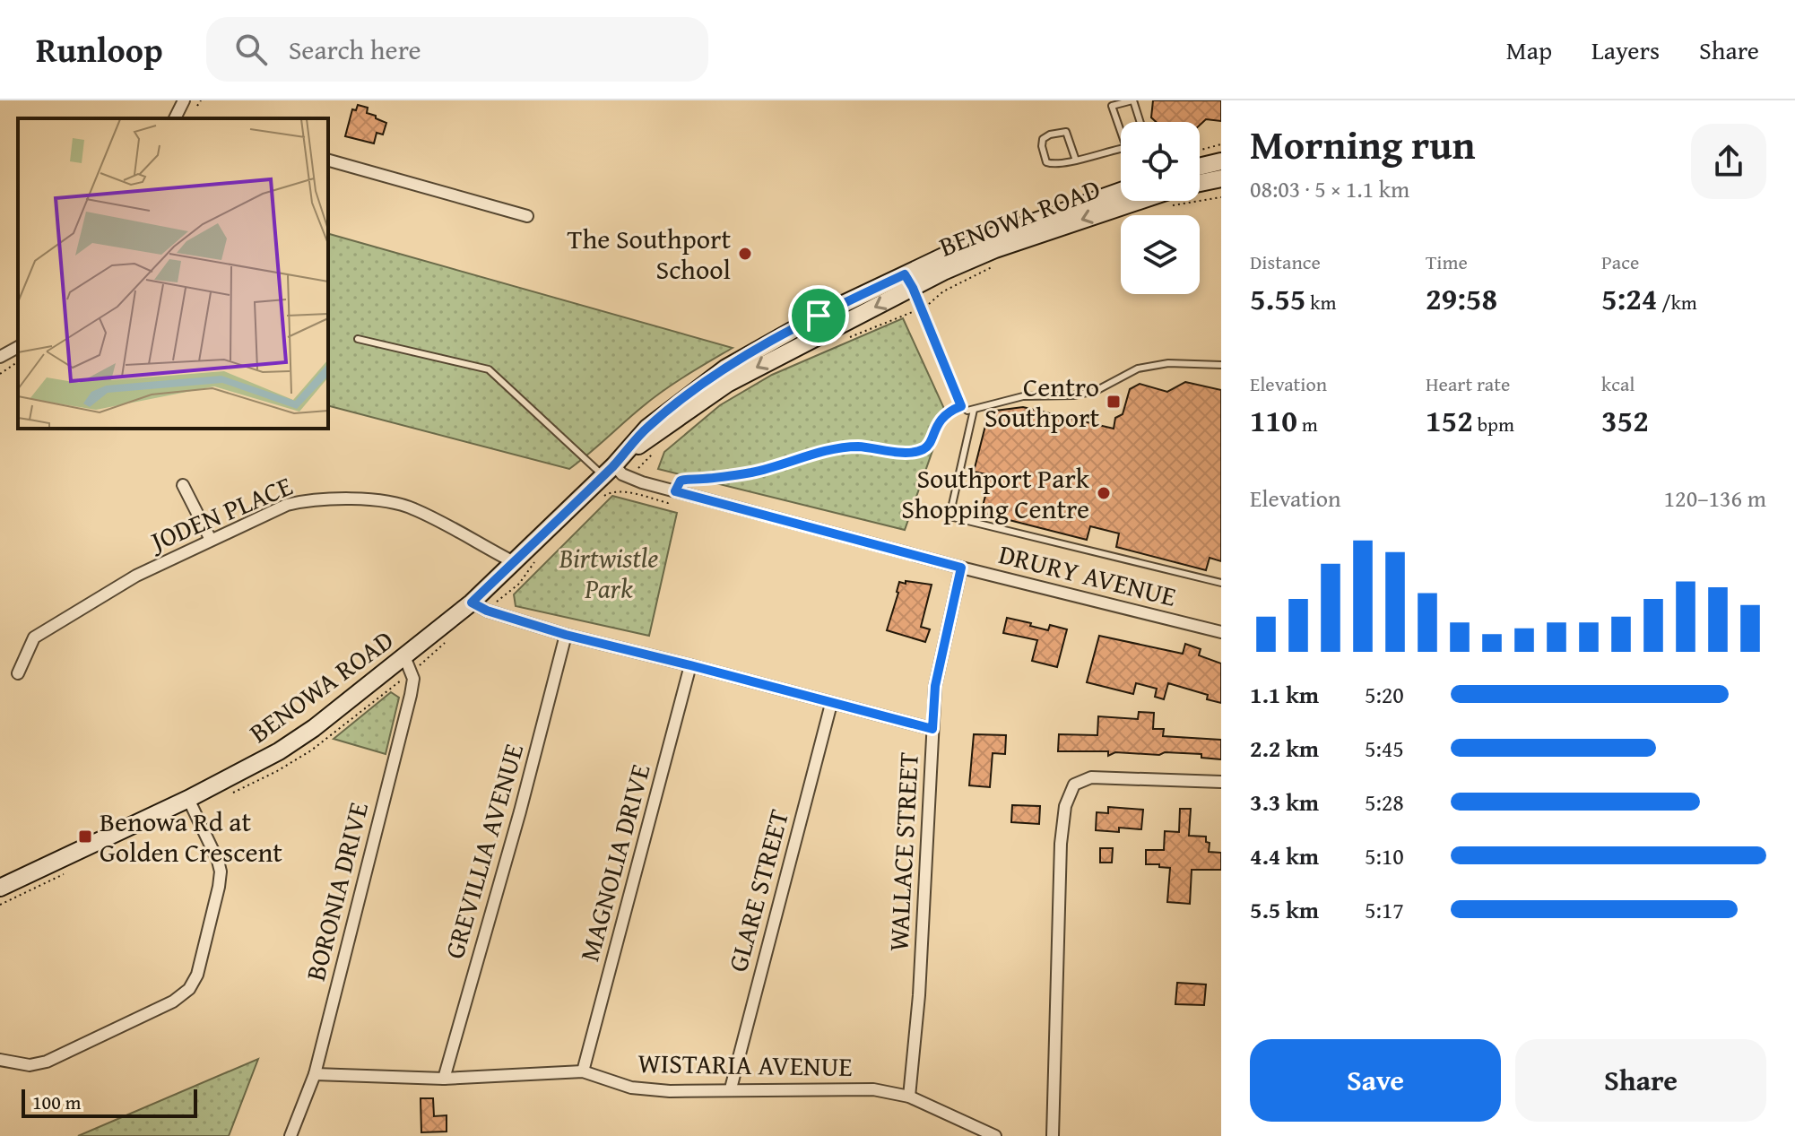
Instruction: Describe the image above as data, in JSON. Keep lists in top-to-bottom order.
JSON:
{
  "streets": {
    "main road": ["BENOWA ROAD"],
    "street": [
      "JODEN PLACE",
      "DRURY AVENUE",
      "GREVILLIA AVENUE",
      "WALLACE STREET",
      "MAGNOLIA DRIVE",
      "GLARE STREET",
      "BORONIA DRIVE",
      "WISTARIA AVENUE"
    ]
  },
  "crossings": [
    ["BENOWA ROAD", "JODEN PLACE"],
    ["BENOWA ROAD", "DRURY AVENUE"],
    ["BENOWA ROAD", "BORONIA DRIVE"],
    ["DRURY AVENUE", "WALLACE STREET"],
    ["GREVILLIA AVENUE", "WISTARIA AVENUE"],
    ["WALLACE STREET", "WISTARIA AVENUE"],
    ["MAGNOLIA DRIVE", "WISTARIA AVENUE"],
    ["GLARE STREET", "WISTARIA AVENUE"],
    ["BORONIA DRIVE", "WISTARIA AVENUE"]
  ],
  "parks": ["Birtwistle Park"],
  "places": {
    "other": ["The Southport School", "Southport Park Shopping Centre"],
    "transit": ["Centro Southport", "Benowa Rd at Golden Crescent"]
  },
  "scale_bar": "100 m",
  "page": {
    "header": "Runloop",
    "search": "Search here",
    "nav": ["Map", "Layers", "Share"],
    "heading": ["Morning run", "08:03 · 5 × 1.1 km"],
    "stats": [
      ["Distance", "5.55 km"],
      ["Time", "29:58"],
      ["Pace", "5:24 /km"],
      ["Elevation", "110 m"],
      ["Heart rate", "152 bpm"],
      ["kcal", "352"]
    ],
    "chart": ["Elevation", "120–136 m"],
    "list": [
      {
        "name": "1.1 km",
        "note": "5:20"
      },
      {
        "name": "2.2 km",
        "note": "5:45"
      },
      {
        "name": "3.3 km",
        "note": "5:28"
      },
      {
        "name": "4.4 km",
        "note": "5:10"
      },
      {
        "name": "5.5 km",
        "note": "5:17"
      }
    ],
    "buttons": ["Save", "Share"],
    "scale": "100 m"
  }
}
